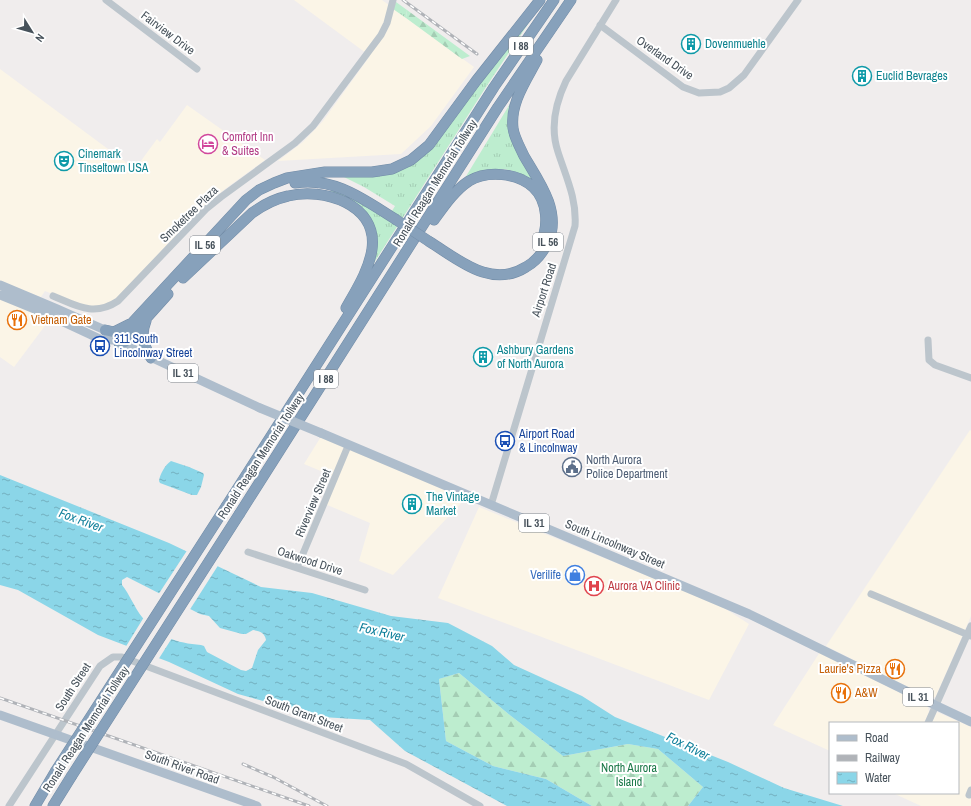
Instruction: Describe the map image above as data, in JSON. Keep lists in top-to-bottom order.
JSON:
{
  "streets": {
    "highway": ["I 88", "Ronald Reagan Memorial Tollway", "IL 56"],
    "main road": ["IL 31", "South Lincolnway Street", "South River Road"],
    "street": [
      "Fairview Drive",
      "Overland Drive",
      "Smoketree Plaza",
      "Airport Road",
      "Riverview Street",
      "Oakwood Drive",
      "South Street",
      "South Grant Street"
    ]
  },
  "crossings": [
    ["Overland Drive", "Airport Road"],
    ["Ronald Reagan Memorial Tollway", "IL 56"],
    ["IL 56", "South Lincolnway Street"],
    ["Airport Road", "South Lincolnway Street"],
    ["Riverview Street", "South Lincolnway Street"],
    ["Riverview Street", "Oakwood Drive"],
    ["South Street", "South Grant Street"],
    ["South Street", "South River Road"]
  ],
  "water": ["Fox River"],
  "parks": ["North Aurora Island"],
  "places": {
    "building": [
      "Dovenmuehle",
      "Euclid Bevrages",
      "Ashbury Gardens of North Aurora",
      "The Vintage Market"
    ],
    "hotel": ["Comfort Inn & Suites"],
    "theatre": ["Cinemark Tinseltown USA"],
    "restaurant": ["Vietnam Gate", "Laurie's Pizza", "A&W"],
    "bus stop": ["311 South Lincolnway Street", "Airport Road & Lincolnway"],
    "public building": ["North Aurora Police Department"],
    "shop": ["Verilife"],
    "hospital": ["Aurora VA Clinic"]
  },
  "legend": ["Road", "Railway", "Water"],
  "north": "bottom right"
}
